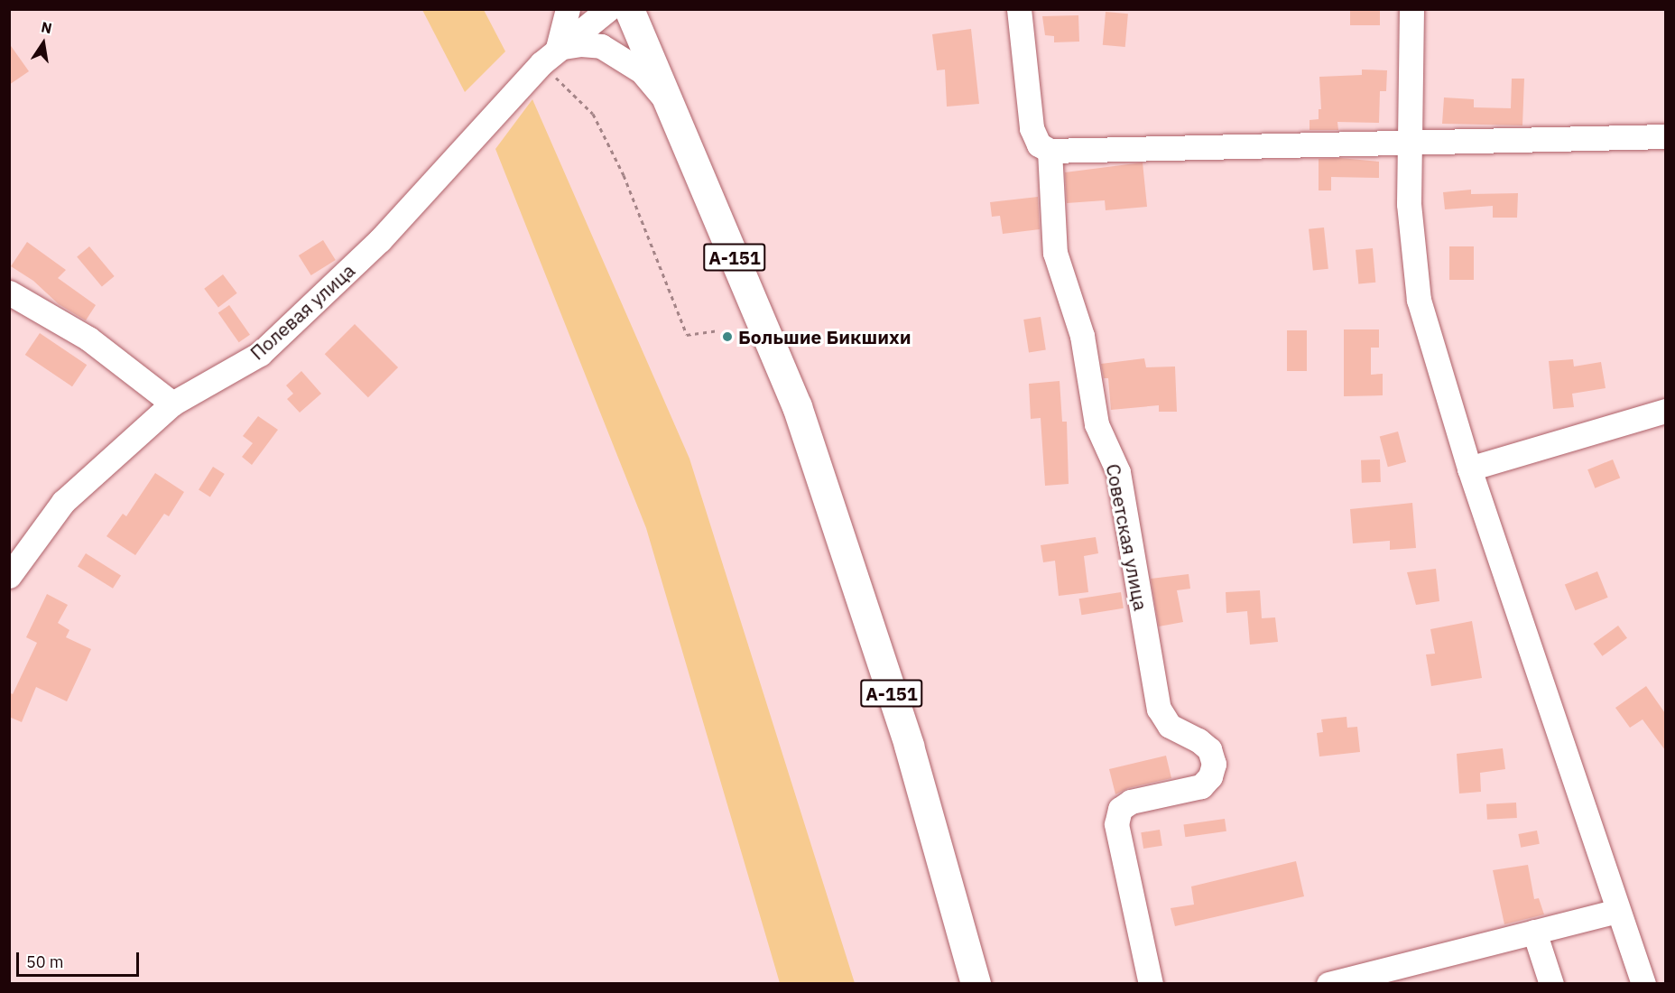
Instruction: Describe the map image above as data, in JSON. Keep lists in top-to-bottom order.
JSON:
{
  "streets": {
    "highway": ["А-151"],
    "street": ["Полевая улица", "Советская улица"]
  },
  "places": ["Большие Бикшихи"],
  "scale_bar": "50 m",
  "north": "top"
}
